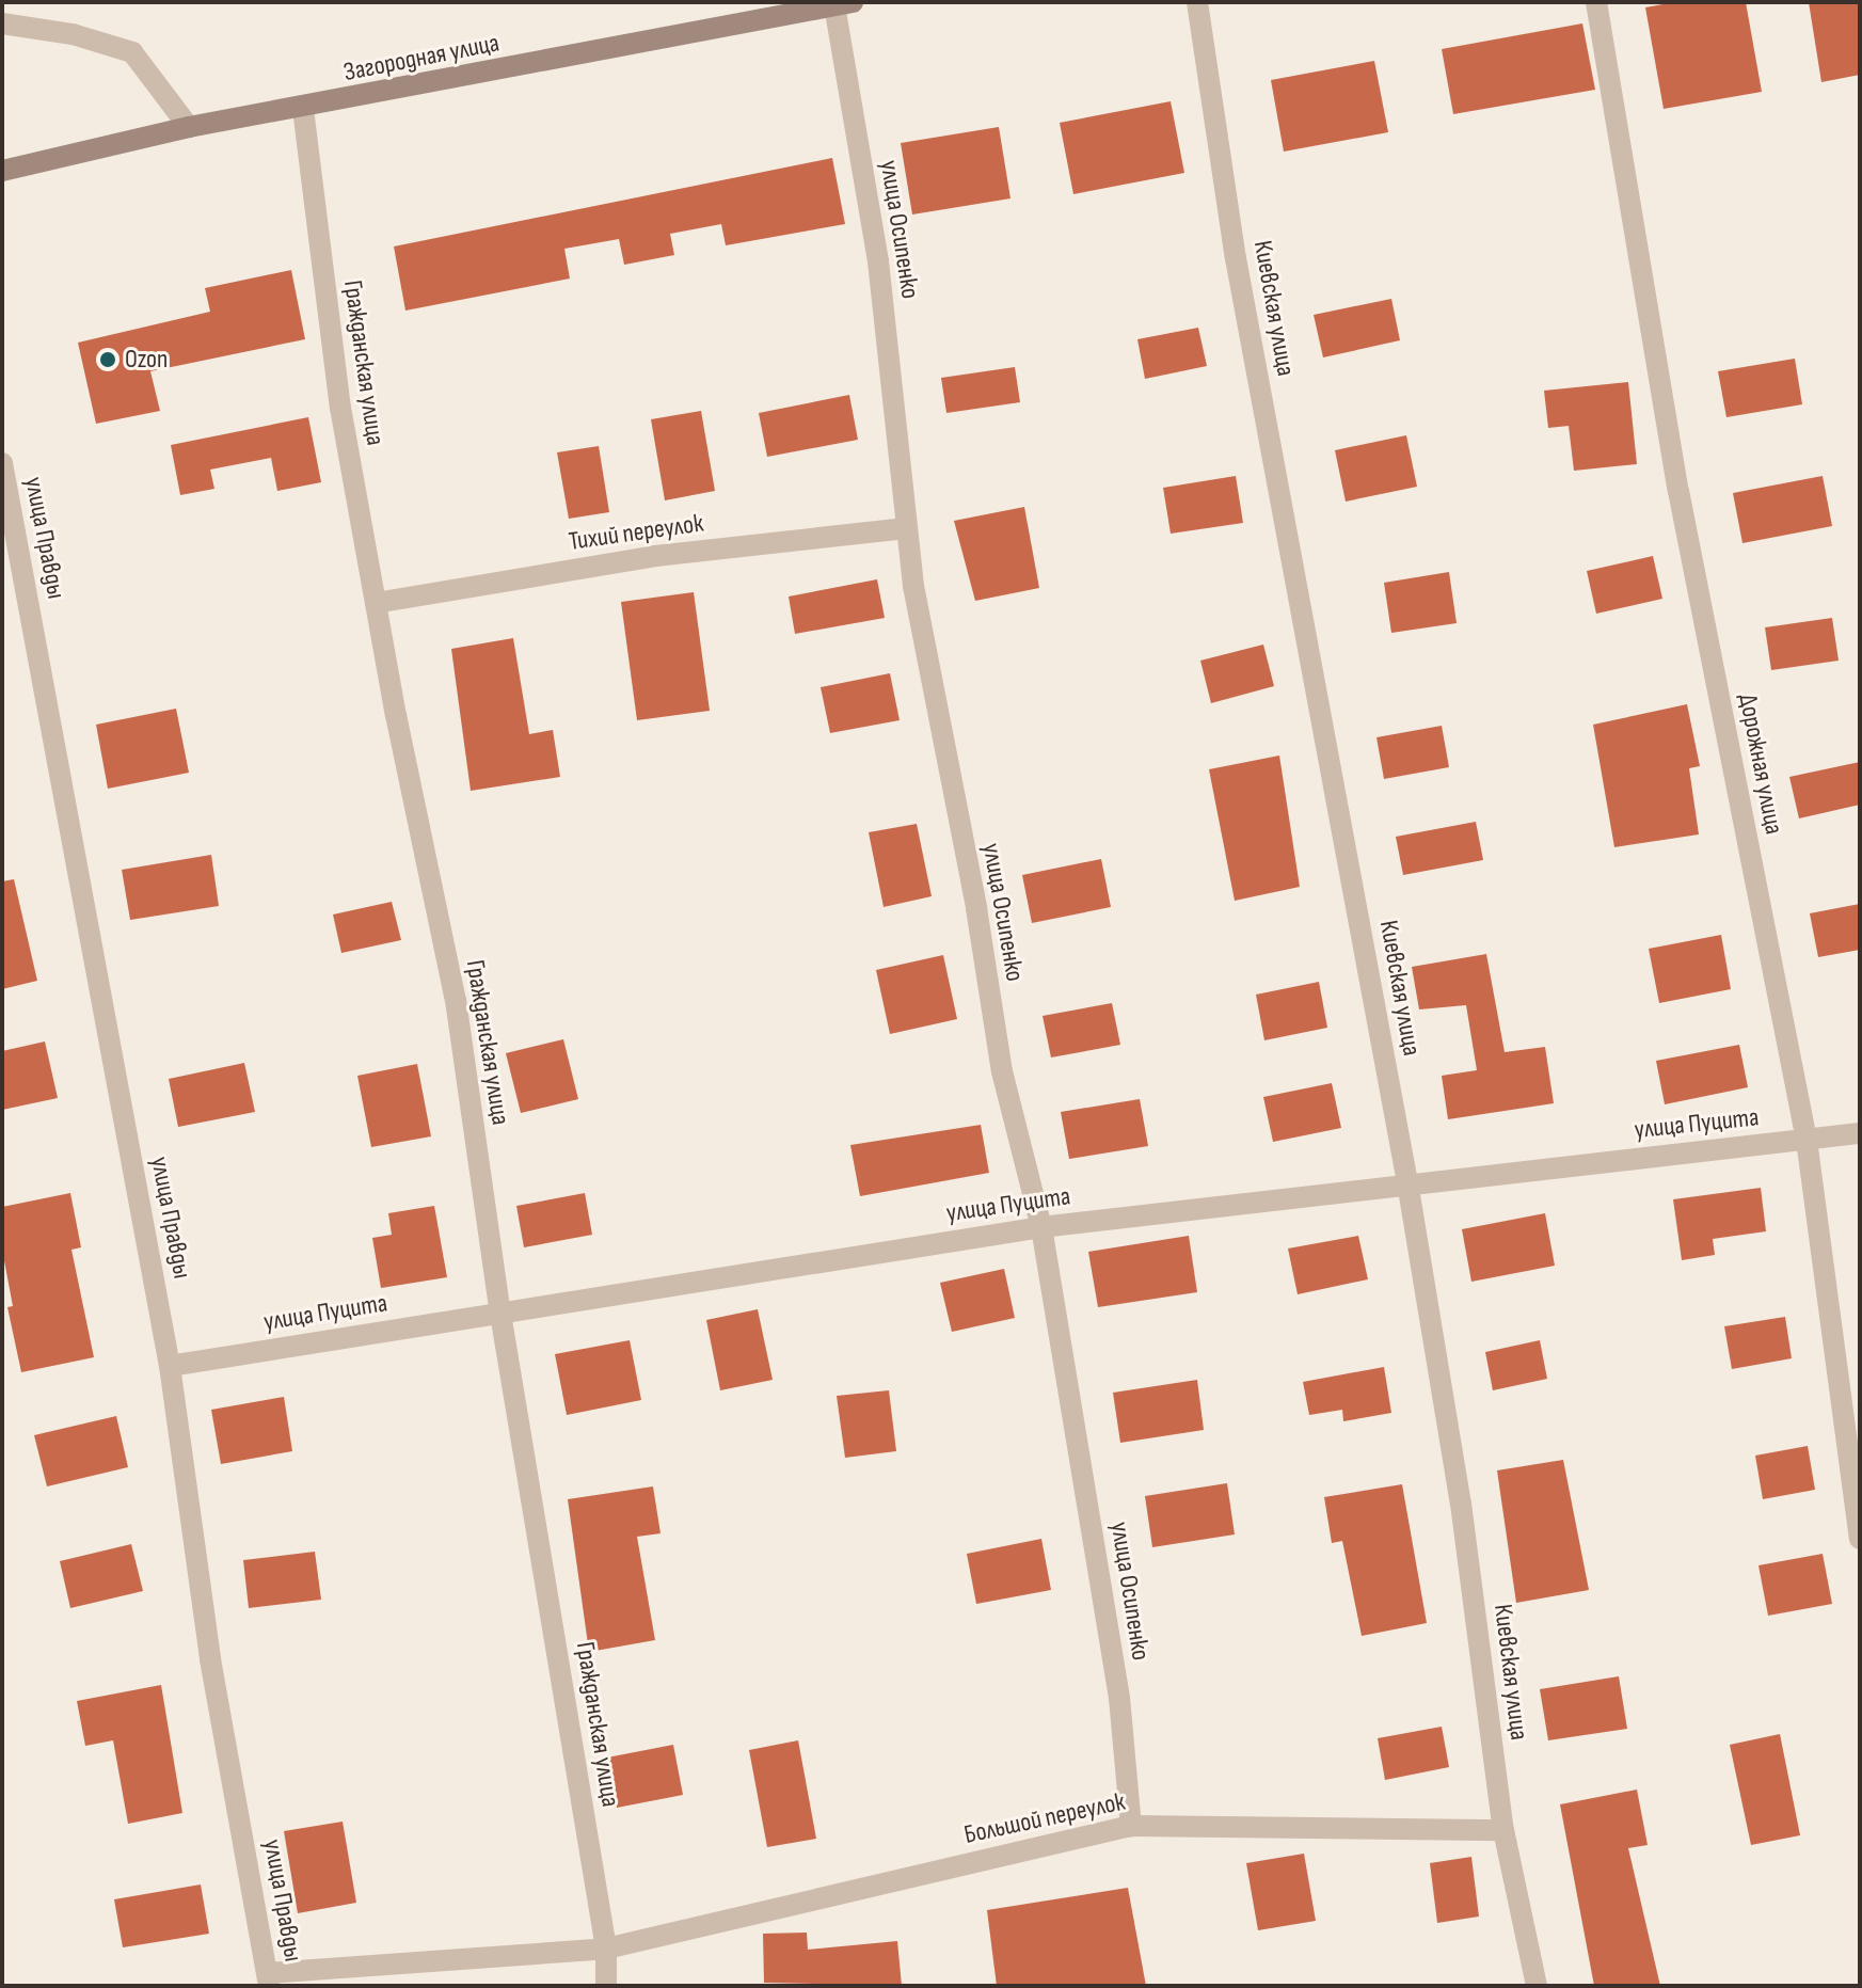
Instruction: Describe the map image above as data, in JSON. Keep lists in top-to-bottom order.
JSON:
{
  "streets": {
    "street": [
      "Загородная улица",
      "улица Осипенко",
      "Киевская улица",
      "Гражданская улица",
      "Тихий переулок",
      "улица Правды",
      "Дорожная улица",
      "улица Пуцита",
      "Большой переулок"
    ]
  },
  "crossings": [
    ["Загородная улица", "улица Осипенко"],
    ["Загородная улица", "Гражданская улица"],
    ["улица Осипенко", "Тихий переулок"],
    ["улица Осипенко", "улица Пуцита"],
    ["улица Осипенко", "Большой переулок"],
    ["Киевская улица", "улица Пуцита"],
    ["Киевская улица", "Большой переулок"],
    ["Гражданская улица", "Тихий переулок"],
    ["Гражданская улица", "улица Пуцита"],
    ["Гражданская улица", "Большой переулок"],
    ["улица Правды", "улица Пуцита"],
    ["улица Правды", "Большой переулок"],
    ["Дорожная улица", "улица Пуцита"]
  ],
  "places": ["Ozon"]
}
